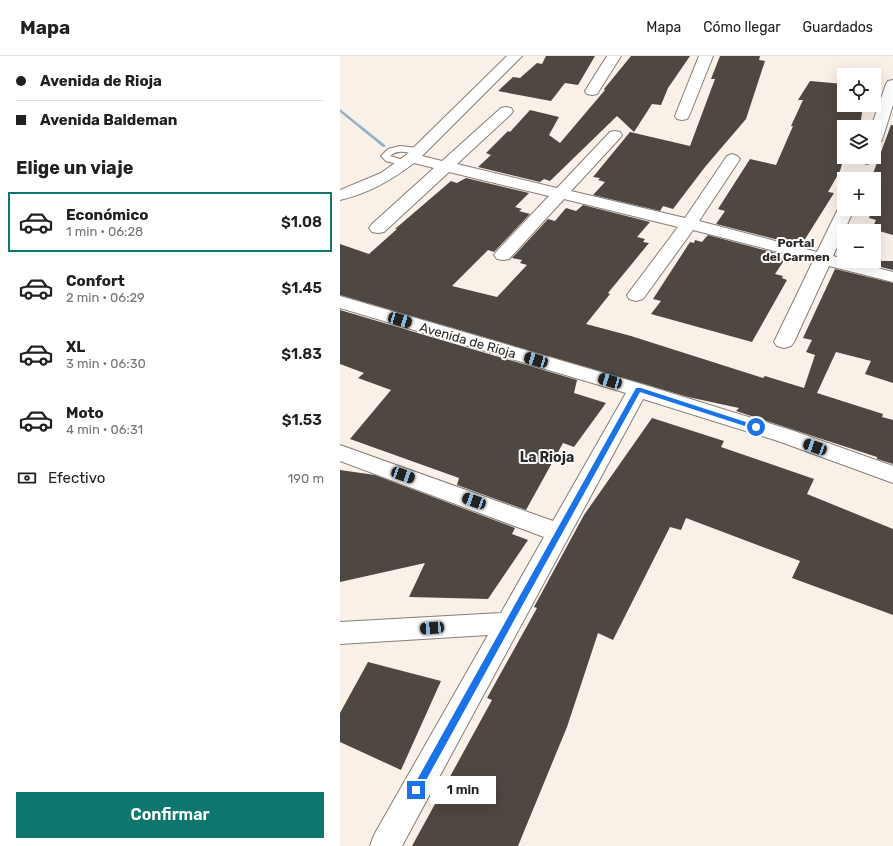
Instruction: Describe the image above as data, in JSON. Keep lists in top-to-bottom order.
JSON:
{
  "streets": {
    "street": ["Avenida de Rioja"]
  },
  "districts": ["Portal del Carmen", "La Rioja"],
  "page": {
    "header": "Mapa",
    "nav": ["Mapa", "Cómo llegar", "Guardados"],
    "banner": ["Avenida de Rioja", "Avenida Baldeman"],
    "map_buttons": ["+", "−"],
    "heading": "Elige un viaje",
    "list": [
      {
        "name": "Económico",
        "note": "1 min · 06:28",
        "value": "$1.08"
      },
      {
        "name": "Confort",
        "note": "2 min · 06:29",
        "value": "$1.45"
      },
      {
        "name": "XL",
        "note": "3 min · 06:30",
        "value": "$1.83"
      },
      {
        "name": "Moto",
        "note": "4 min · 06:31",
        "value": "$1.53"
      }
    ],
    "pay": ["Efectivo", "190 m"],
    "bubble": "1 min",
    "buttons": "Confirmar"
  }
}
